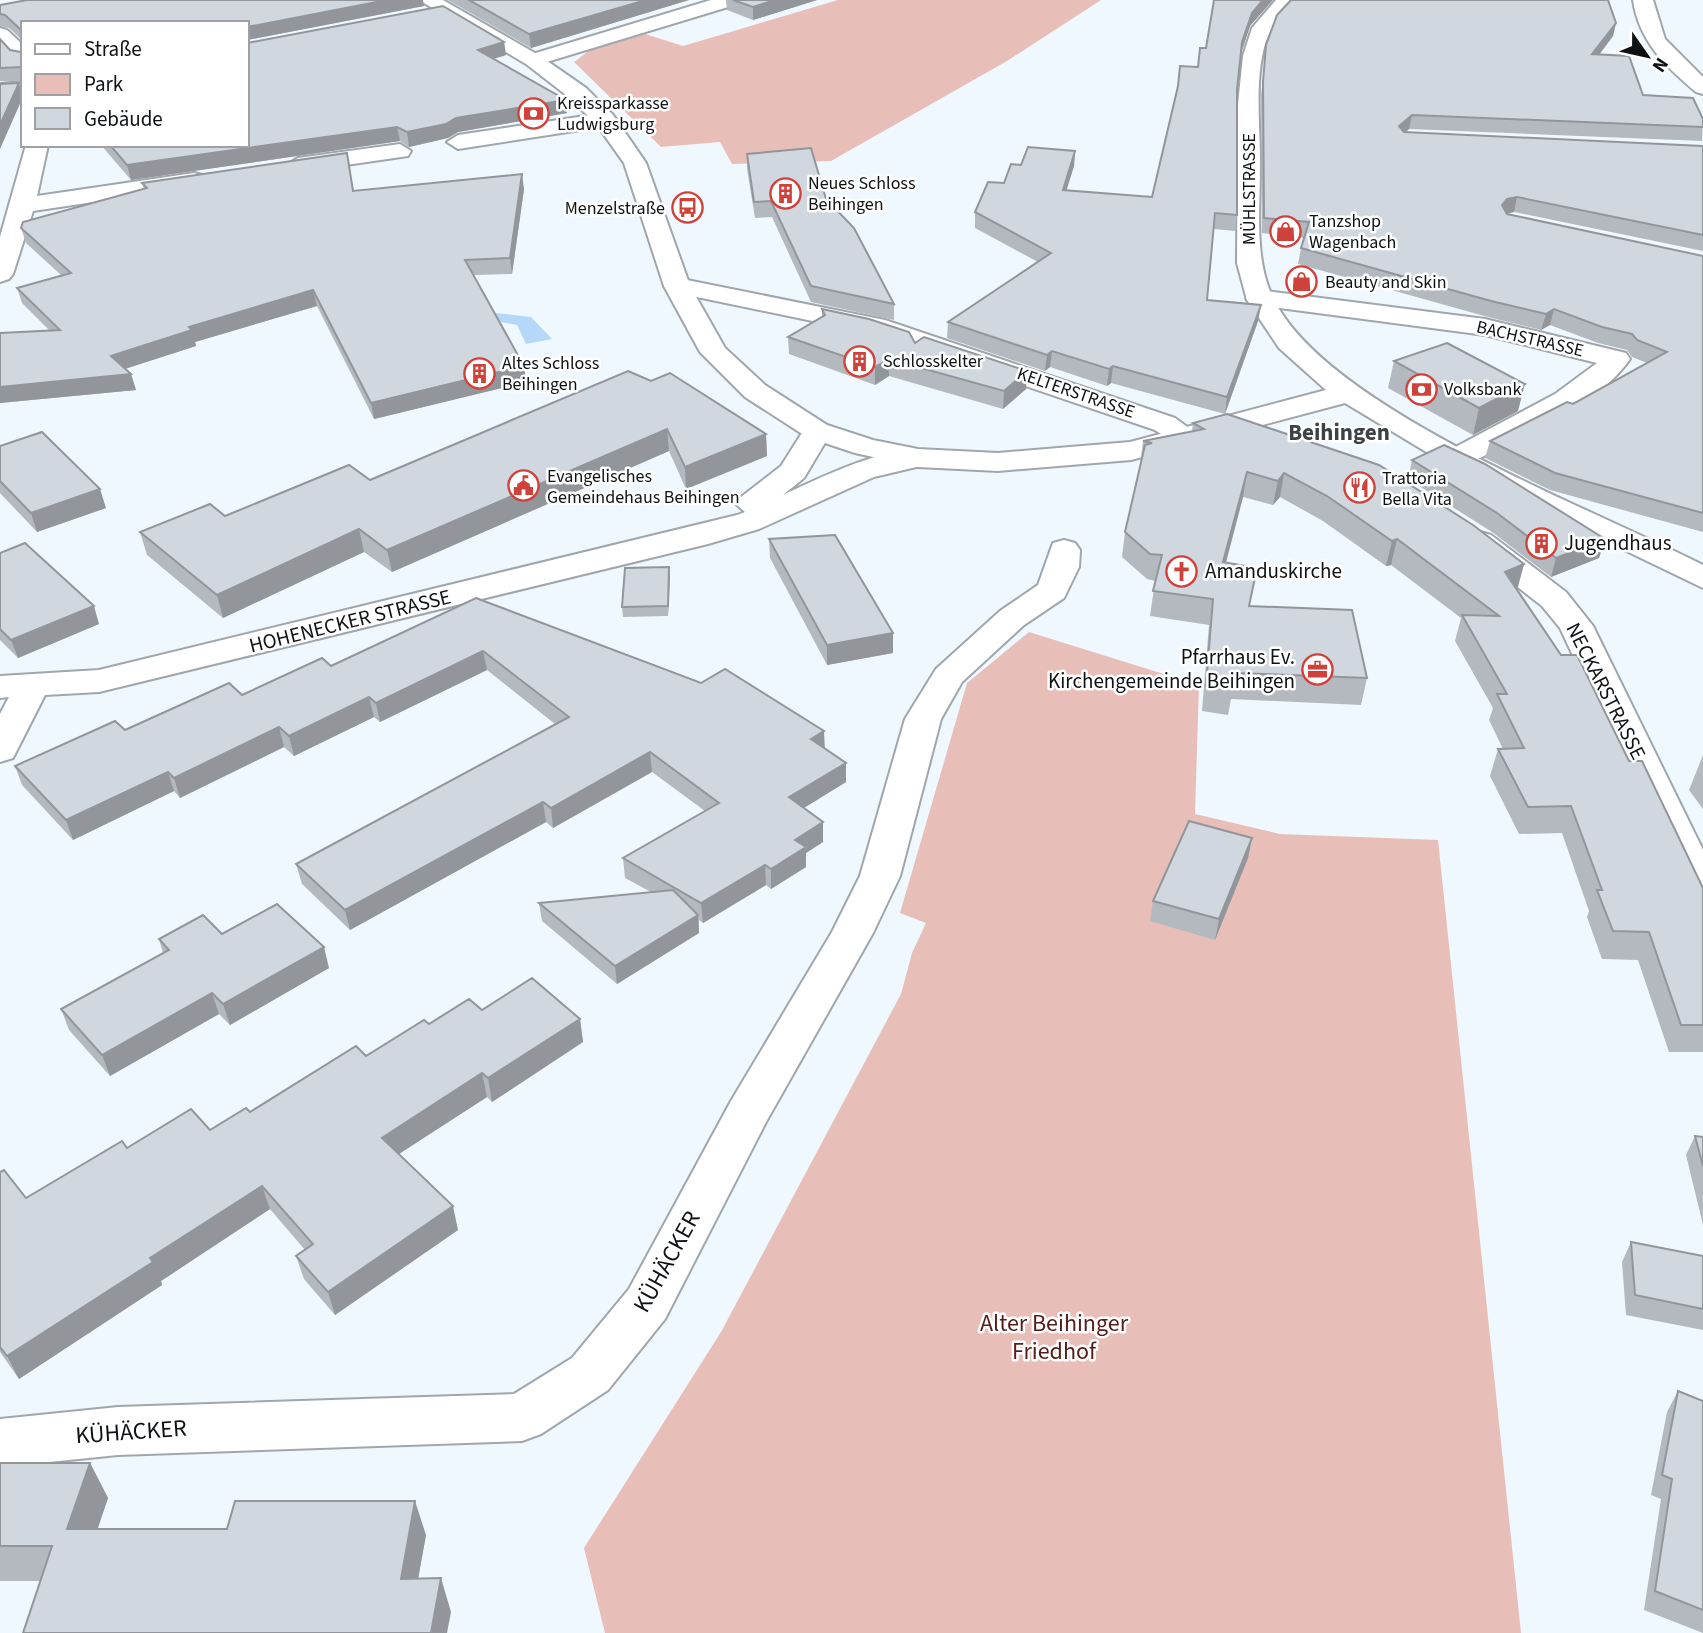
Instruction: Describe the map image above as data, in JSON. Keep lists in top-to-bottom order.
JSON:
{
  "streets": {
    "street": [
      "MÜHLSTRASSE",
      "BACHSTRASSE",
      "KELTERSTRASSE",
      "HOHENECKER STRASSE",
      "NECKARSTRASSE",
      "KÜHÄCKER"
    ]
  },
  "crossings": [
    ["MÜHLSTRASSE", "BACHSTRASSE"]
  ],
  "districts": ["Beihingen"],
  "parks": ["Alter Beihinger Friedhof"],
  "places": {
    "bank": ["Kreissparkasse Ludwigsburg", "Volksbank"],
    "building": [
      "Neues Schloss Beihingen",
      "Schlosskelter",
      "Altes Schloss Beihingen",
      "Jugendhaus"
    ],
    "bus stop": ["Menzelstraße"],
    "shop": ["Tanzshop Wagenbach", "Beauty and Skin"],
    "public building": ["Evangelisches Gemeindehaus Beihingen"],
    "restaurant": ["Trattoria Bella Vita"],
    "church": ["Amanduskirche"],
    "office": ["Pfarrhaus Ev. Kirchengemeinde Beihingen"]
  },
  "legend": ["Straße", "Park", "Gebäude"],
  "north": "bottom right"
}
